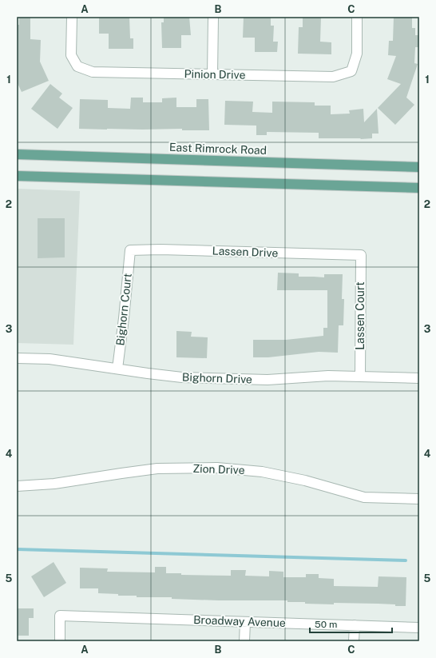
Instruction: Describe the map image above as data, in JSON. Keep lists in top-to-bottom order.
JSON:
{
  "streets": {
    "main road": ["East Rimrock Road"],
    "street": [
      "Pinion Drive",
      "Lassen Drive",
      "Bighorn Court",
      "Lassen Court",
      "Bighorn Drive",
      "Zion Drive",
      "Broadway Avenue"
    ]
  },
  "crossings": [
    ["Lassen Drive", "Bighorn Court"],
    ["Lassen Drive", "Lassen Court"],
    ["Bighorn Court", "Bighorn Drive"],
    ["Lassen Court", "Bighorn Drive"]
  ],
  "scale_bar": "50 m",
  "grid": {
    "columns": ["A", "B", "C"],
    "rows": [
      "1",
      "2",
      "3",
      "4",
      "5"
    ]
  }
}
